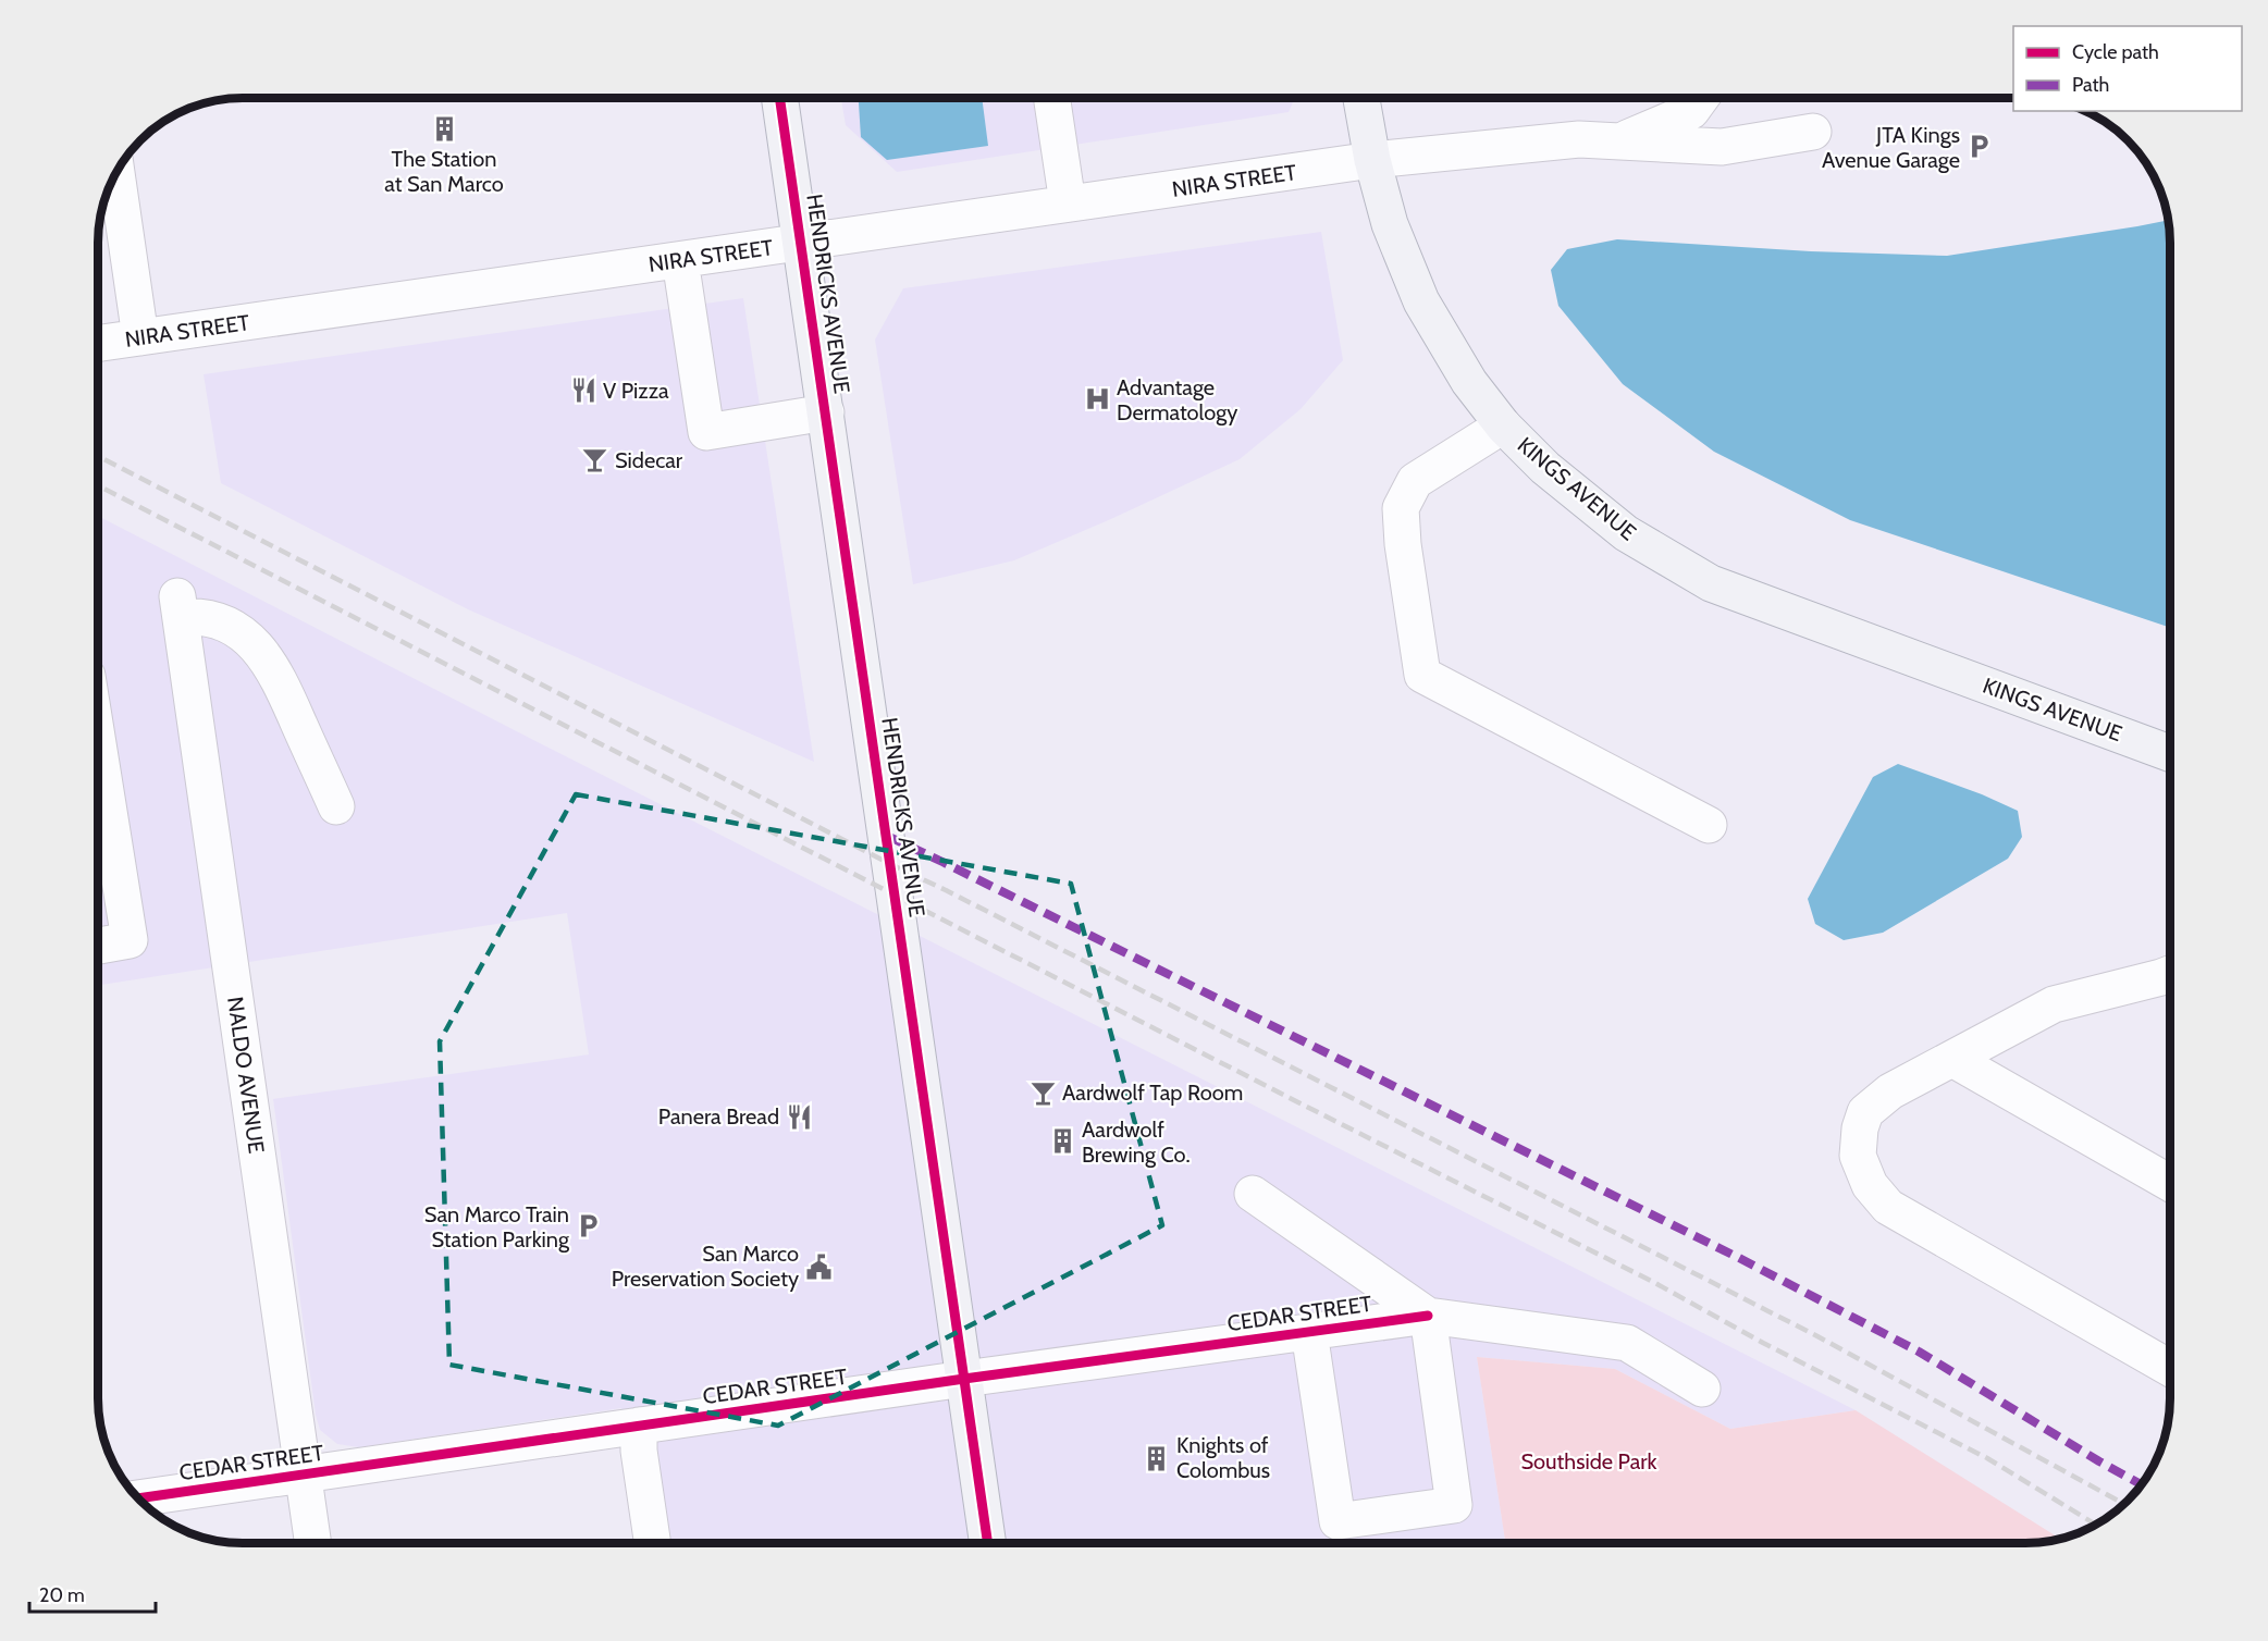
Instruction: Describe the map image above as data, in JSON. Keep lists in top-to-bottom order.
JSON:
{
  "streets": {
    "main road": ["HENDRICKS AVENUE", "KINGS AVENUE"],
    "street": ["NIRA STREET", "NALDO AVENUE", "CEDAR STREET"]
  },
  "crossings": [
    ["NIRA STREET", "HENDRICKS AVENUE"],
    ["NIRA STREET", "KINGS AVENUE"],
    ["HENDRICKS AVENUE", "CEDAR STREET"],
    ["NALDO AVENUE", "CEDAR STREET"]
  ],
  "parks": ["Southside Park"],
  "places": {
    "building": ["The Station at San Marco", "Aardwolf Brewing Co.", "Knights of Colombus"],
    "parking": ["JTA Kings Avenue Garage", "San Marco Train Station Parking"],
    "restaurant": ["V Pizza", "Panera Bread"],
    "hospital": ["Advantage Dermatology"],
    "bar": ["Sidecar", "Aardwolf Tap Room"],
    "public building": ["San Marco Preservation Society"]
  },
  "legend": ["Cycle path", "Path"],
  "scale_bar": "20 m"
}
